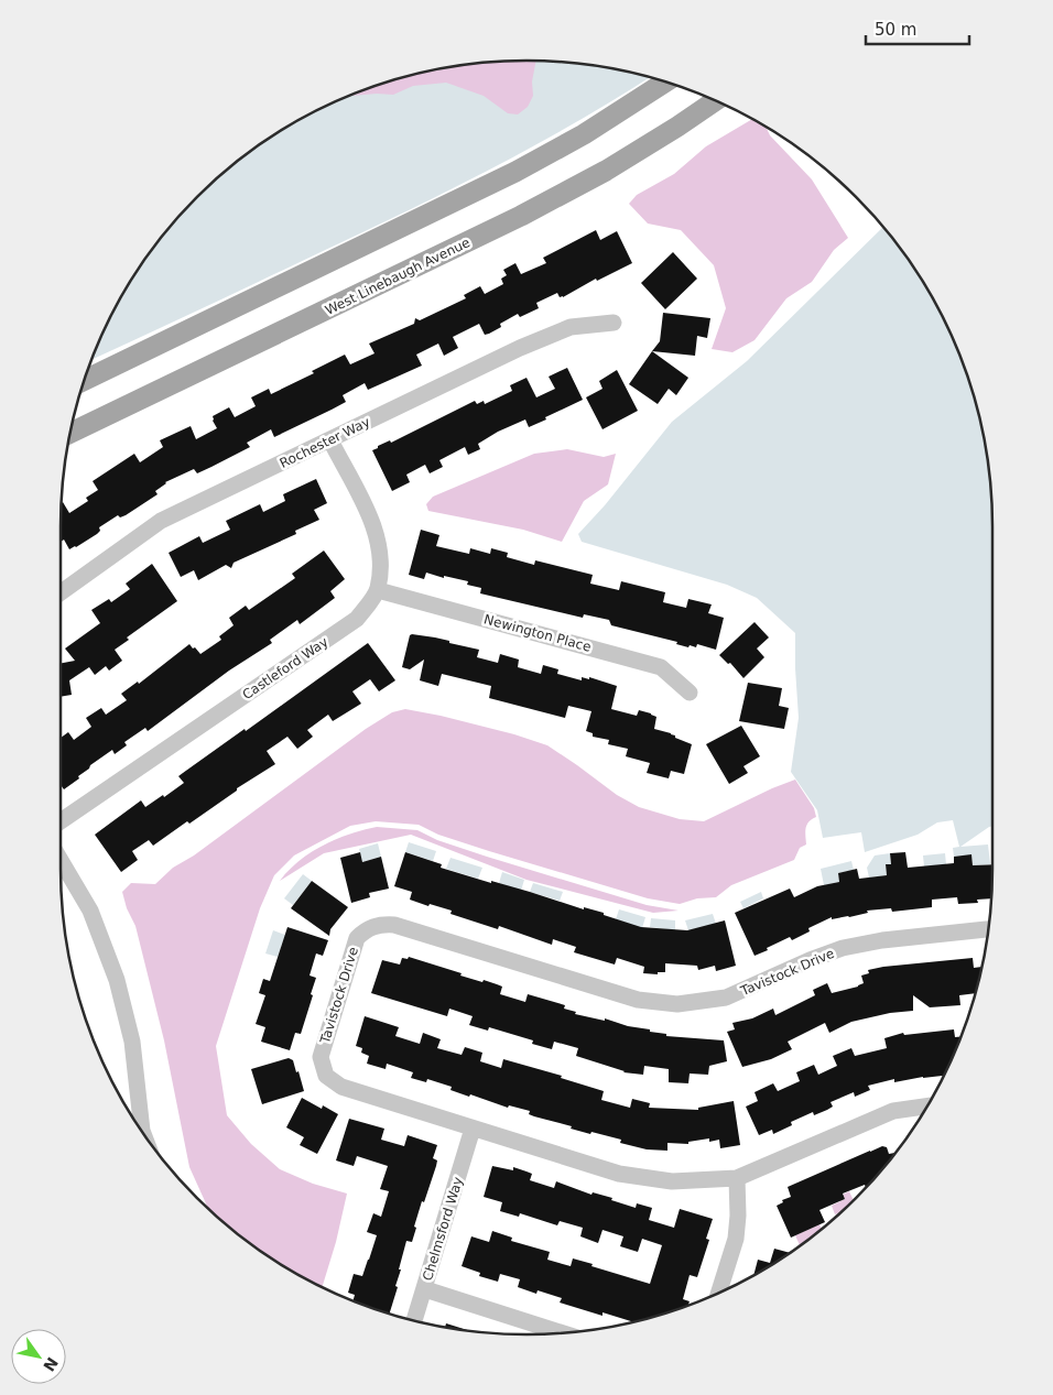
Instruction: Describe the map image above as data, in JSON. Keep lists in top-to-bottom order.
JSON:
{
  "streets": {
    "main road": ["West Linebaugh Avenue"],
    "street": [
      "Rochester Way",
      "Newington Place",
      "Castleford Way",
      "Tavistock Drive",
      "Chelmsford Way"
    ]
  },
  "crossings": [
    ["Newington Place", "Castleford Way"],
    ["Tavistock Drive", "Chelmsford Way"]
  ],
  "scale_bar": "50 m",
  "north": "bottom right"
}
